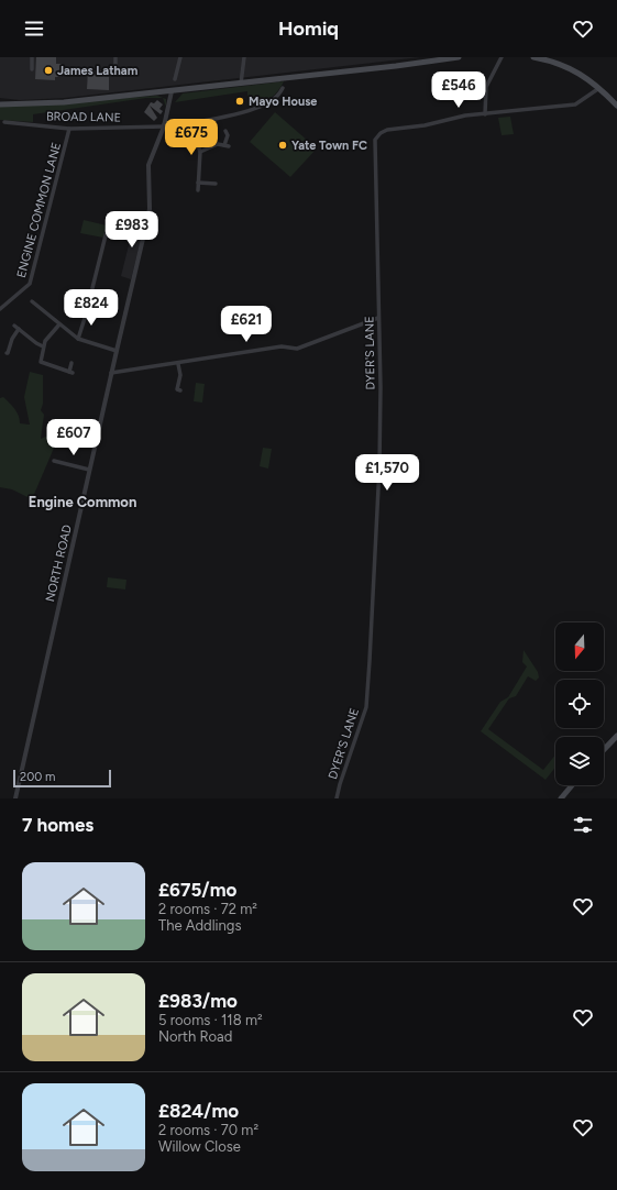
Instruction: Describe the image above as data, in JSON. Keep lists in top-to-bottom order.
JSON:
{
  "streets": {
    "street": [
      "BROAD LANE",
      "ENGINE COMMON LANE",
      "DYER'S LANE",
      "NORTH ROAD"
    ]
  },
  "crossings": [
    ["BROAD LANE", "ENGINE COMMON LANE"],
    ["BROAD LANE", "NORTH ROAD"]
  ],
  "districts": ["Engine Common"],
  "places": ["James Latham", "Mayo House", "Yate Town FC"],
  "scale_bar": "200 m",
  "north": "bottom",
  "page": {
    "header": "Homiq",
    "price": [
      "£546",
      "£675",
      "£983",
      "£824",
      "£621",
      "£607",
      "£1,570"
    ],
    "scale": "200 m",
    "heading": "7 homes",
    "list": [
      {
        "name": "£675/mo",
        "note": "2 rooms · 72 m² · The Addlings"
      },
      {
        "name": "£983/mo",
        "note": "5 rooms · 118 m² · North Road"
      },
      {
        "name": "£824/mo",
        "note": "2 rooms · 70 m² · Willow Close"
      }
    ]
  }
}
